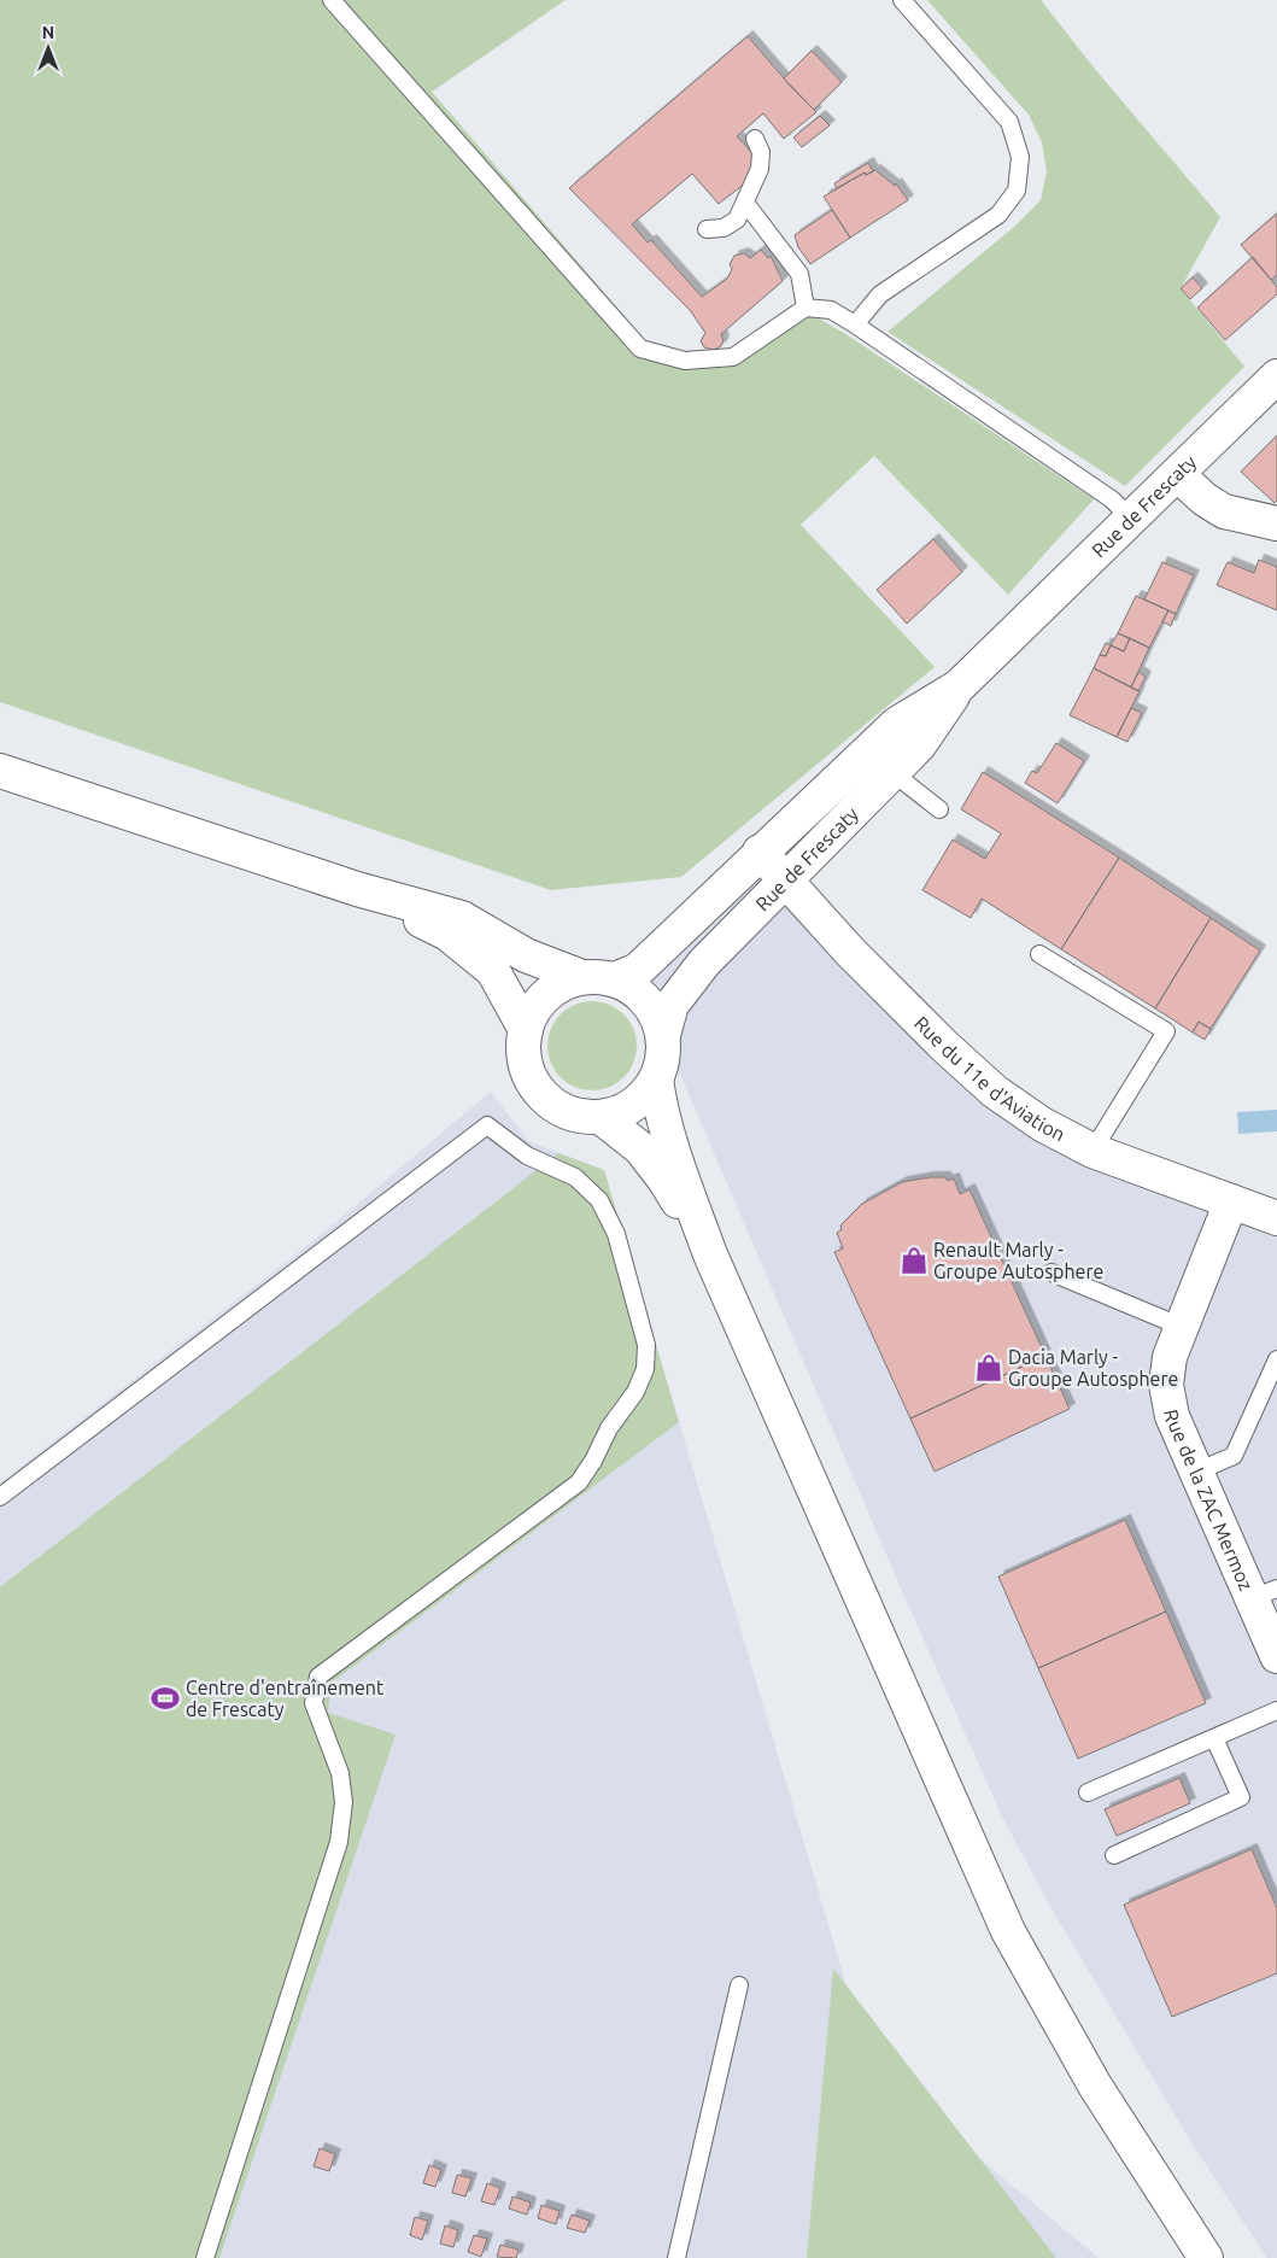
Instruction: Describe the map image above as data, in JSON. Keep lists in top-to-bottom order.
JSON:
{
  "streets": {
    "main road": ["Rue de Frescaty", "Rue du 11e d'Aviation", "Rue de la ZAC Mermoz"]
  },
  "crossings": [
    ["Rue de Frescaty", "Rue du 11e d'Aviation"],
    ["Rue du 11e d'Aviation", "Rue de la ZAC Mermoz"]
  ],
  "places": {
    "shop": ["Renault Marly - Groupe Autosphere", "Dacia Marly - Groupe Autosphere"],
    "sports": ["Centre d'entraînement de Frescaty"]
  },
  "north": "top"
}
